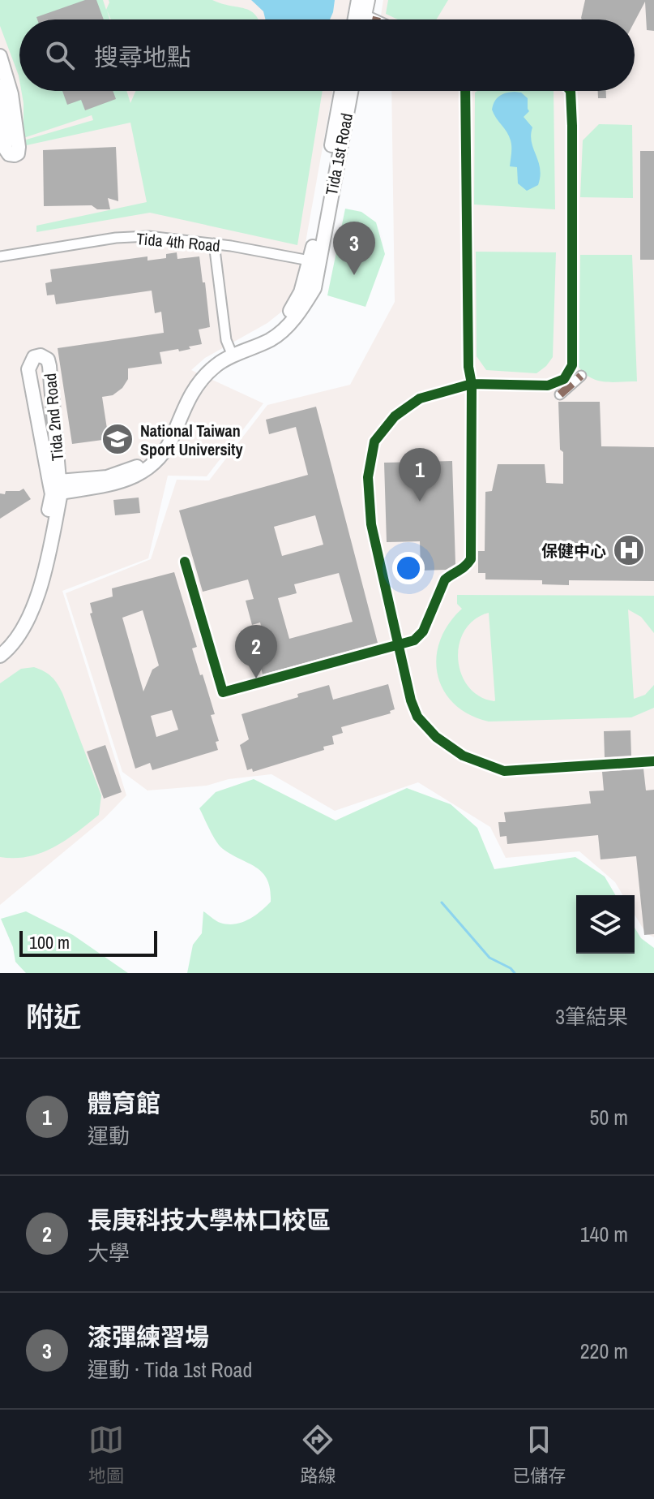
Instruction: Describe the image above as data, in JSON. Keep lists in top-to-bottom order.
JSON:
{
  "streets": {
    "street": ["Tida 1st Road", "Tida 4th Road", "Tida 2nd Road"]
  },
  "crossings": [
    ["Tida 1st Road", "Tida 4th Road"],
    ["Tida 1st Road", "Tida 2nd Road"]
  ],
  "places": {
    "school or university": ["National Taiwan Sport University"],
    "hospital": ["保健中心"]
  },
  "scale_bar": "100 m",
  "page": {
    "search": "搜尋地點",
    "pins": ["3", "1", "2"],
    "scale": "100 m",
    "heading": ["附近", "3筆結果"],
    "list": [
      {
        "mark": "1",
        "name": "體育館",
        "note": "運動",
        "value": "50 m"
      },
      {
        "mark": "2",
        "name": "長庚科技大學林口校區",
        "note": "大學",
        "value": "140 m"
      },
      {
        "mark": "3",
        "name": "漆彈練習場",
        "note": "運動 · Tida 1st Road",
        "value": "220 m"
      }
    ],
    "nav": ["地圖", "路線", "已儲存"]
  }
}
